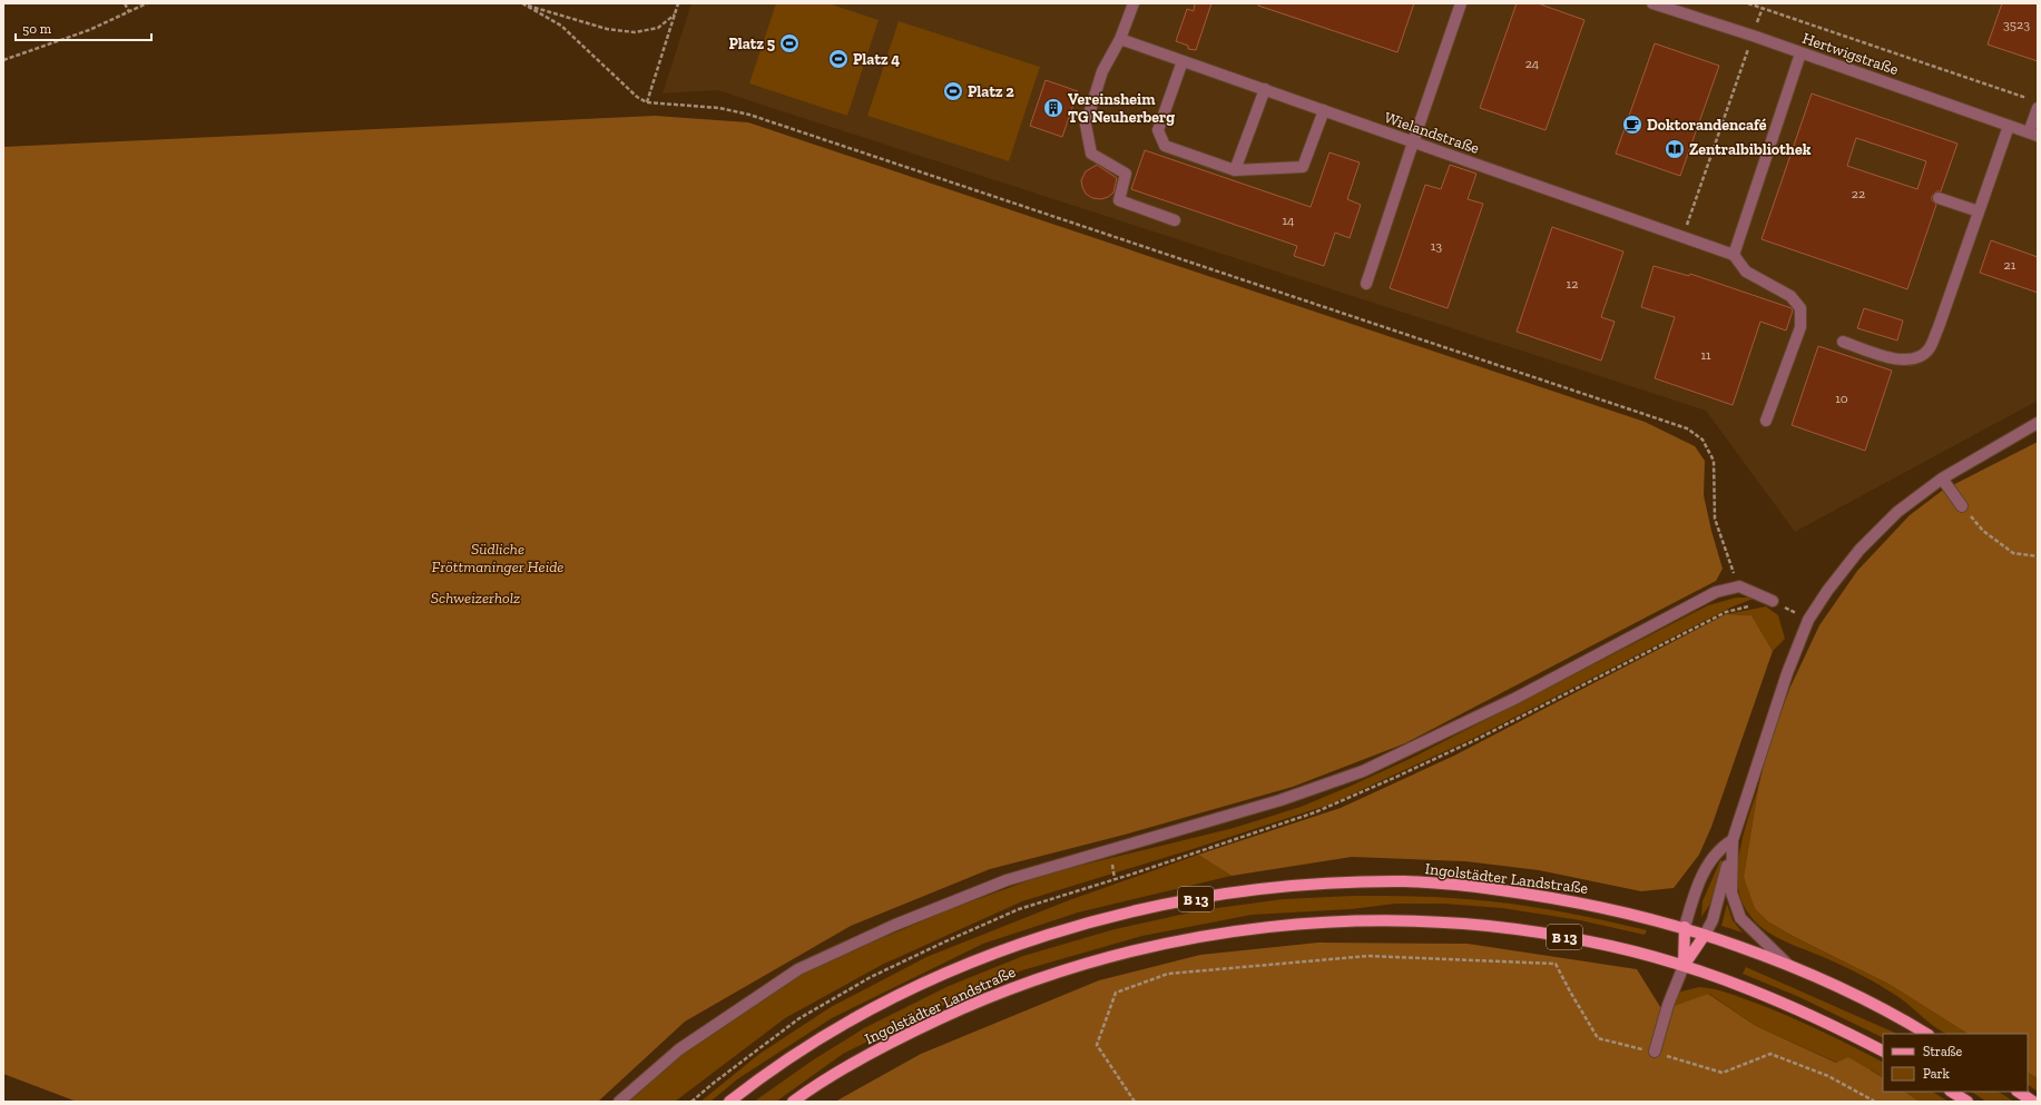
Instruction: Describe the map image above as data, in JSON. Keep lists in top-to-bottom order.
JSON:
{
  "streets": {
    "main road": ["Ingolstädter Landstraße", "B 13"],
    "street": ["Hertwigstraße", "Wielandstraße"]
  },
  "parks": ["Südliche Fröttmaninger Heide", "Schweizerholz"],
  "places": {
    "sports": ["Platz 5", "Platz 4", "Platz 2"],
    "building": ["Vereinsheim TG Neuherberg"],
    "cafe": ["Doktorandencafé"],
    "library": ["Zentralbibliothek"]
  },
  "house_numbers": [
    "3523",
    "24",
    "22",
    "14",
    "13",
    "21",
    "12",
    "11",
    "10"
  ],
  "legend": ["Straße", "Park"],
  "scale_bar": "50 m"
}
